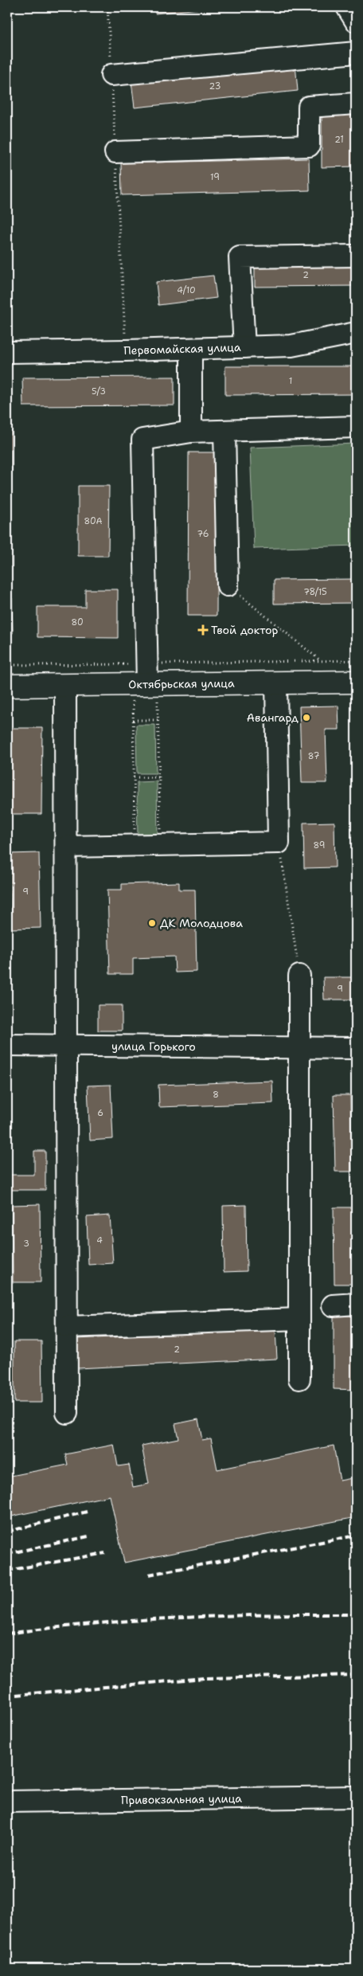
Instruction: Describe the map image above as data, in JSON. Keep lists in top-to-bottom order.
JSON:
{
  "streets": {
    "main road": ["Октябрьская улица"],
    "street": ["Первомайская улица", "улица Горького", "Привокзальная улица"]
  },
  "places": {
    "health": ["Твой доктор"],
    "other": ["Авангард", "ДК Молодцова"]
  },
  "house_numbers": [
    "23",
    "21",
    "19",
    "2",
    "4/10",
    "1",
    "5/3",
    "80А",
    "76",
    "78/15",
    "80",
    "87",
    "89",
    "9",
    "9",
    "8",
    "6",
    "4",
    "3",
    "2"
  ]
}
